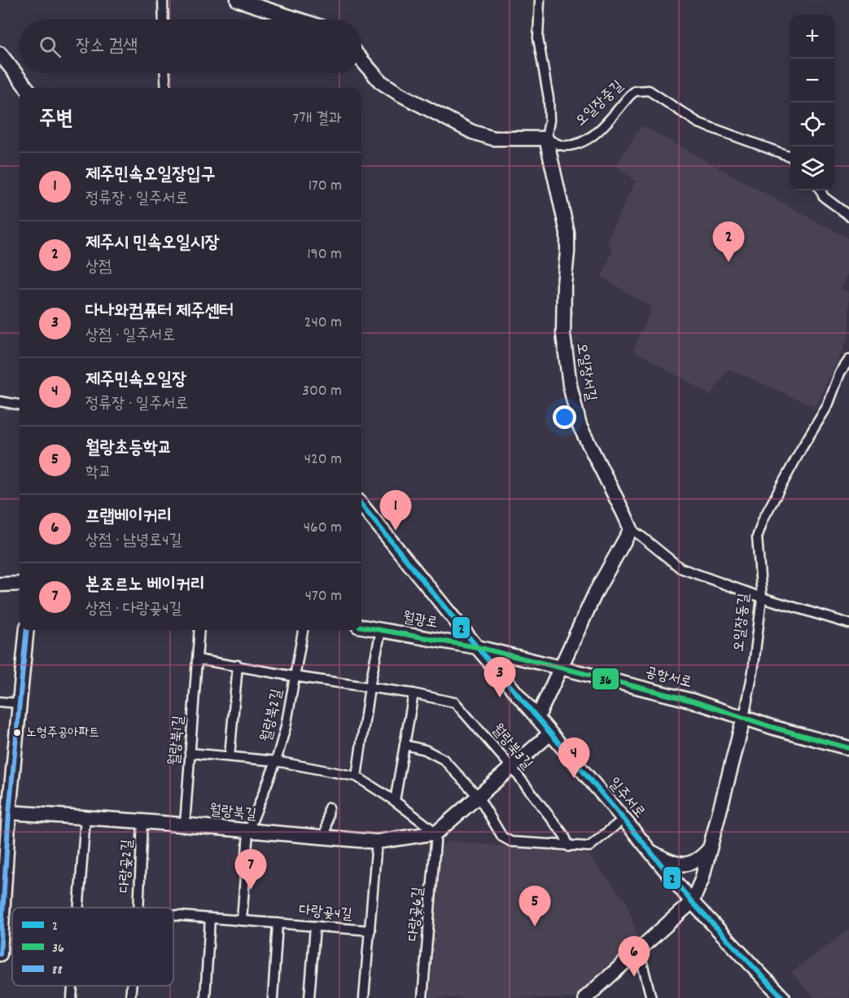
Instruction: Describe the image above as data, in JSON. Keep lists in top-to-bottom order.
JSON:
{
  "streets": {
    "street": [
      "오일장중길",
      "오일장서길",
      "월광로",
      "오일장동길",
      "공항서로",
      "월랑북2길",
      "월랑북1길",
      "월랑북3길",
      "일주서로",
      "월랑북길",
      "다랑곶2길",
      "다랑곶4길",
      "다랑곶6길"
    ]
  },
  "crossings": [
    ["오일장중길", "오일장서길"],
    ["월광로", "공항서로"],
    ["월광로", "일주서로"],
    ["오일장동길", "공항서로"],
    ["오일장동길", "일주서로"],
    ["공항서로", "일주서로"],
    ["월랑북2길", "월랑북1길"],
    ["월랑북2길", "월랑북3길"],
    ["월랑북2길", "월랑북길"],
    ["월랑북1길", "월랑북길"],
    ["월랑북길", "다랑곶2길"],
    ["월랑북길", "다랑곶6길"],
    ["다랑곶2길", "다랑곶4길"]
  ],
  "places": ["노형주공아파트"],
  "lines": ["transit line 2", "transit line 36", "transit line 88"],
  "legend": ["2", "36", "88"],
  "page": {
    "map_buttons": ["+", "−"],
    "search": "장소 검색",
    "heading": ["주변", "7개 결과"],
    "list": [
      {
        "mark": "1",
        "name": "제주민속오일장입구",
        "note": "정류장 · 일주서로",
        "value": "170 m"
      },
      {
        "mark": "2",
        "name": "제주시 민속오일시장",
        "note": "상점",
        "value": "190 m"
      },
      {
        "mark": "3",
        "name": "다나와컴퓨터 제주센터",
        "note": "상점 · 일주서로",
        "value": "240 m"
      },
      {
        "mark": "4",
        "name": "제주민속오일장",
        "note": "정류장 · 일주서로",
        "value": "300 m"
      },
      {
        "mark": "5",
        "name": "월랑초등학교",
        "note": "학교",
        "value": "420 m"
      },
      {
        "mark": "6",
        "name": "프랩베이커리",
        "note": "상점 · 남녕로4길",
        "value": "460 m"
      },
      {
        "mark": "7",
        "name": "본조르노 베이커리",
        "note": "상점 · 다랑곶4길",
        "value": "470 m"
      }
    ],
    "pins": [
      "2",
      "1",
      "3",
      "4",
      "7",
      "5",
      "6"
    ]
  }
}
